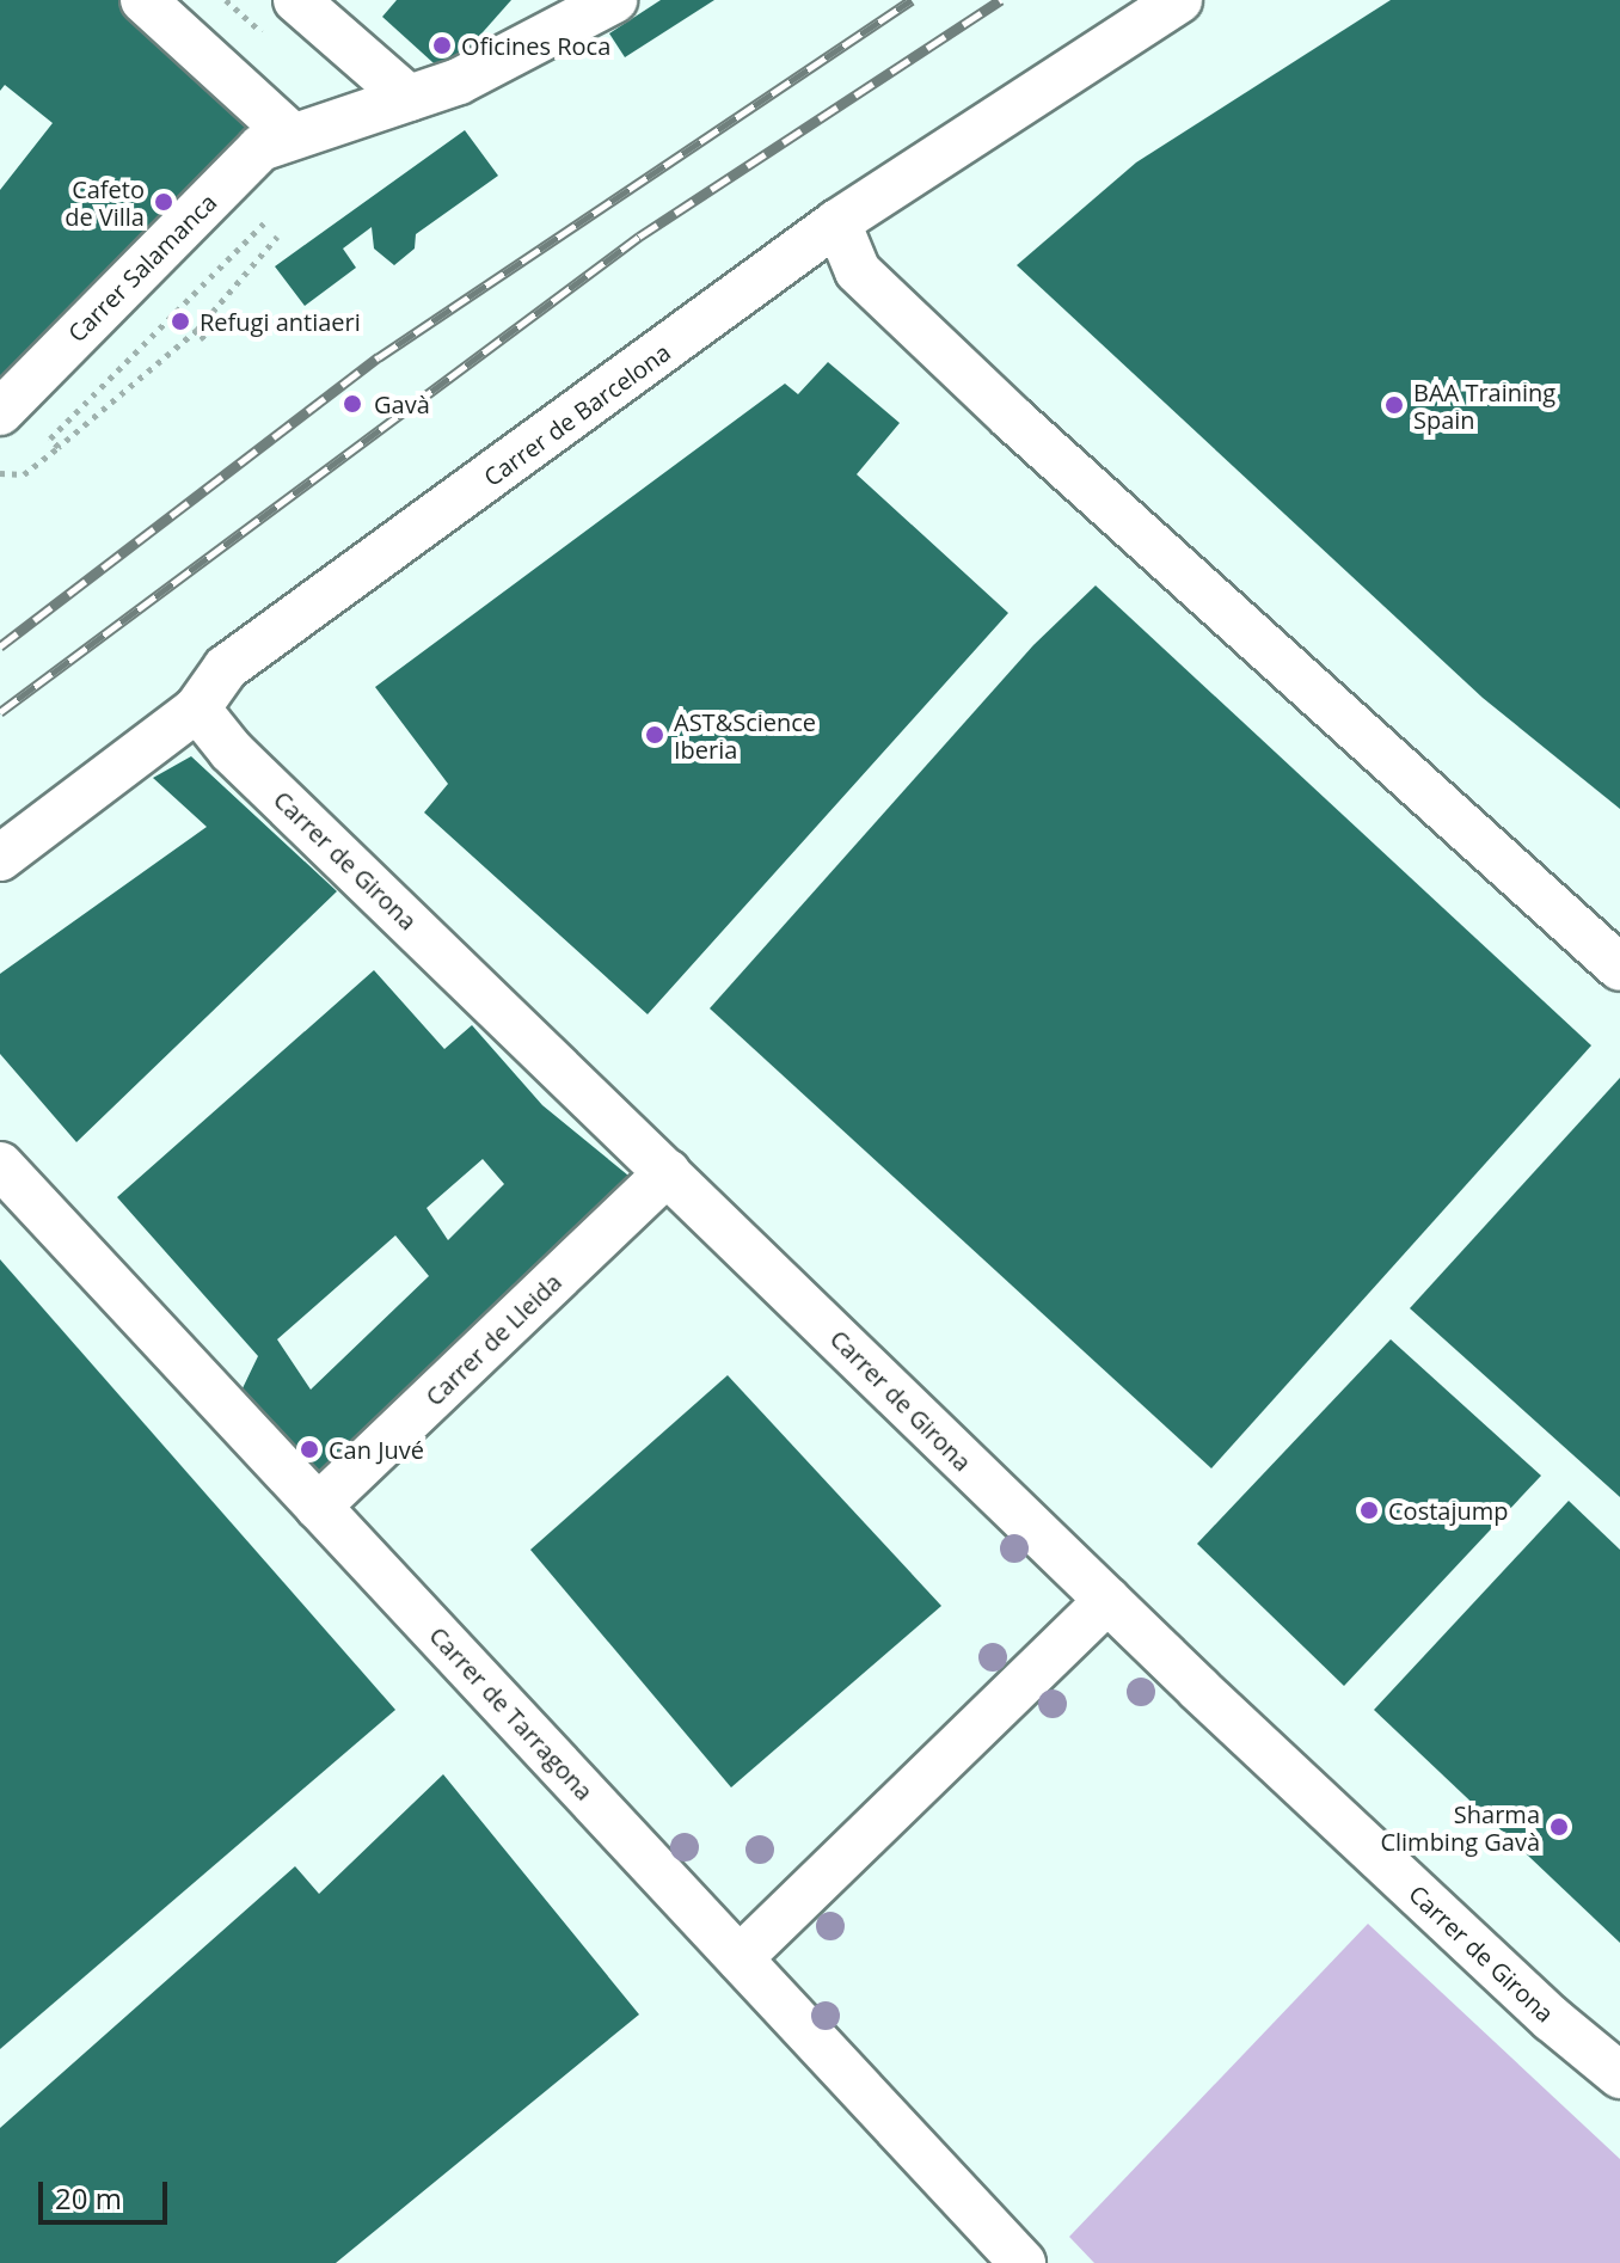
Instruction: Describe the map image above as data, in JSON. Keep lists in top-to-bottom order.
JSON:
{
  "streets": {
    "street": [
      "Carrer Salamanca",
      "Carrer de Barcelona",
      "Carrer de Girona",
      "Carrer de Lleida",
      "Carrer de Tarragona"
    ]
  },
  "crossings": [
    ["Carrer de Barcelona", "Carrer de Girona"],
    ["Carrer de Girona", "Carrer de Lleida"],
    ["Carrer de Lleida", "Carrer de Tarragona"]
  ],
  "places": [
    "Oficines Roca",
    "Cafeto de Villa",
    "Refugi antiaeri",
    "Gavà",
    "BAA Training Spain",
    "AST&Science Iberia",
    "Can Juvé",
    "Costajump",
    "Sharma Climbing Gavà"
  ],
  "scale_bar": "20 m"
}
